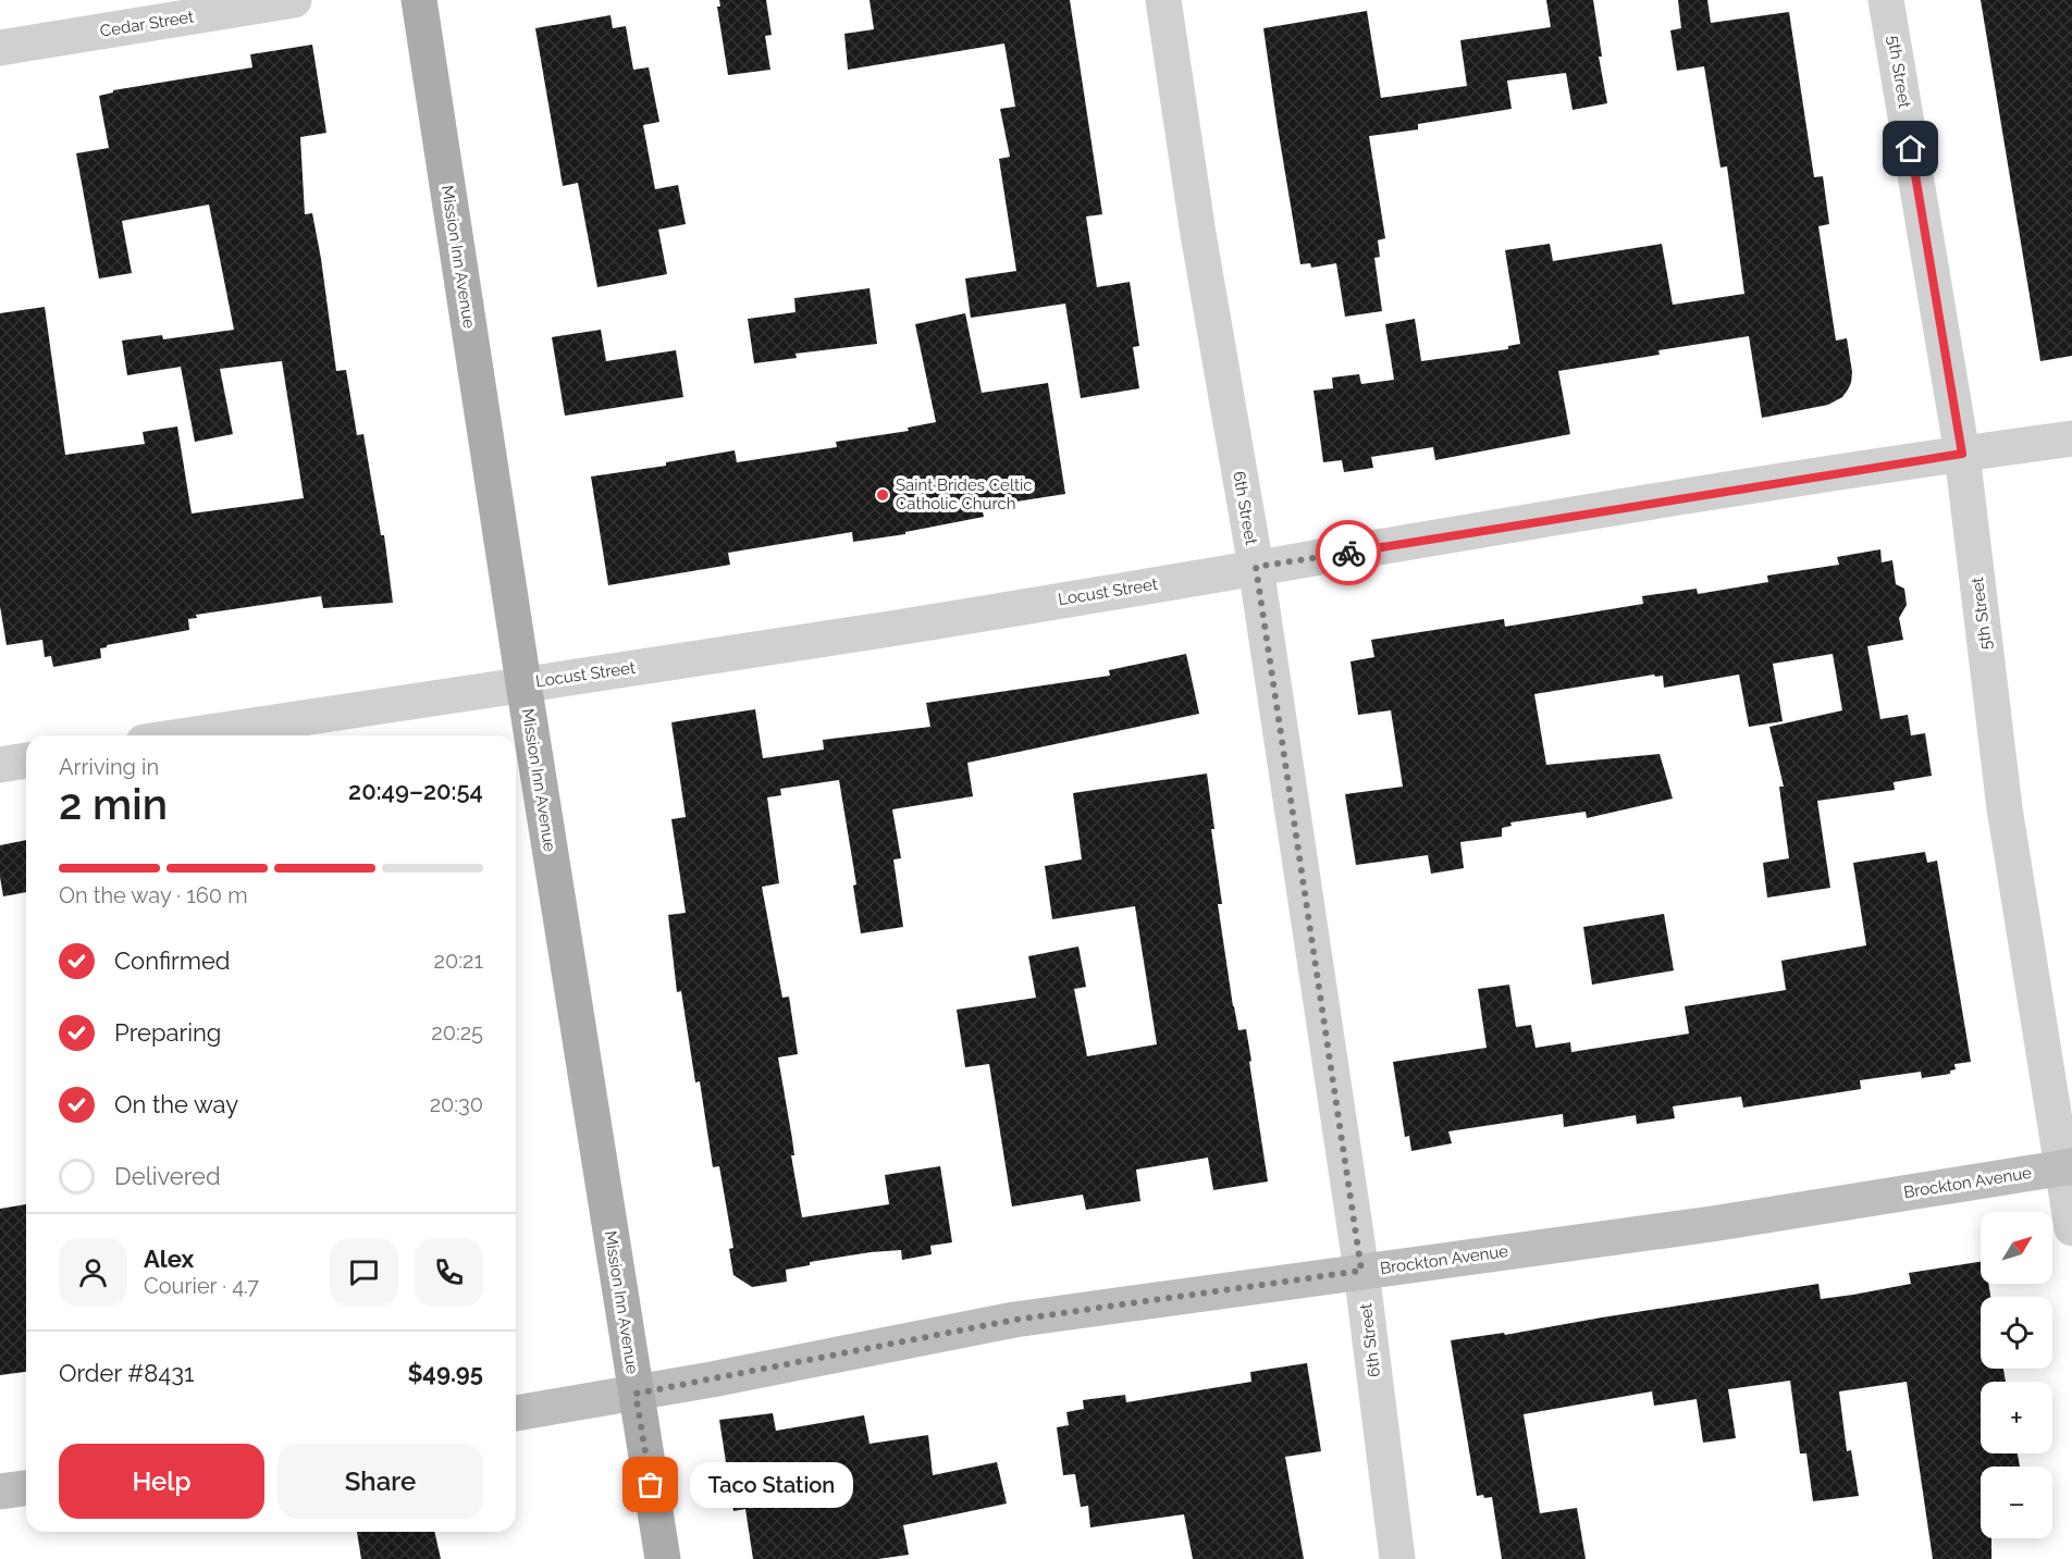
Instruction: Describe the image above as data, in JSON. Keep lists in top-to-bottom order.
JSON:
{
  "streets": {
    "main road": ["Mission Inn Avenue"],
    "street": [
      "Cedar Street",
      "5th Street",
      "6th Street",
      "Locust Street",
      "Brockton Avenue"
    ]
  },
  "crossings": [
    ["5th Street", "Locust Street"],
    ["5th Street", "Brockton Avenue"],
    ["Mission Inn Avenue", "Locust Street"],
    ["Mission Inn Avenue", "Brockton Avenue"],
    ["6th Street", "Locust Street"],
    ["6th Street", "Brockton Avenue"]
  ],
  "places": ["Saint Brides Celtic Catholic Church", "Taco Station"],
  "north": "top right",
  "page": {
    "heading": ["2 min", "Arriving in", "20:49–20:54"],
    "panel": [
      "Alex",
      "Courier · 4.7",
      "Order #8431",
      "$49.95"
    ],
    "bar": "On the way · 160 m",
    "list": [
      ["Confirmed", "20:21"],
      ["Preparing", "20:25"],
      ["On the way", "20:30"],
      "Delivered"
    ],
    "map_buttons": ["+", "−"],
    "buttons": ["Help", "Share"],
    "bubble": "Taco Station"
  }
}
